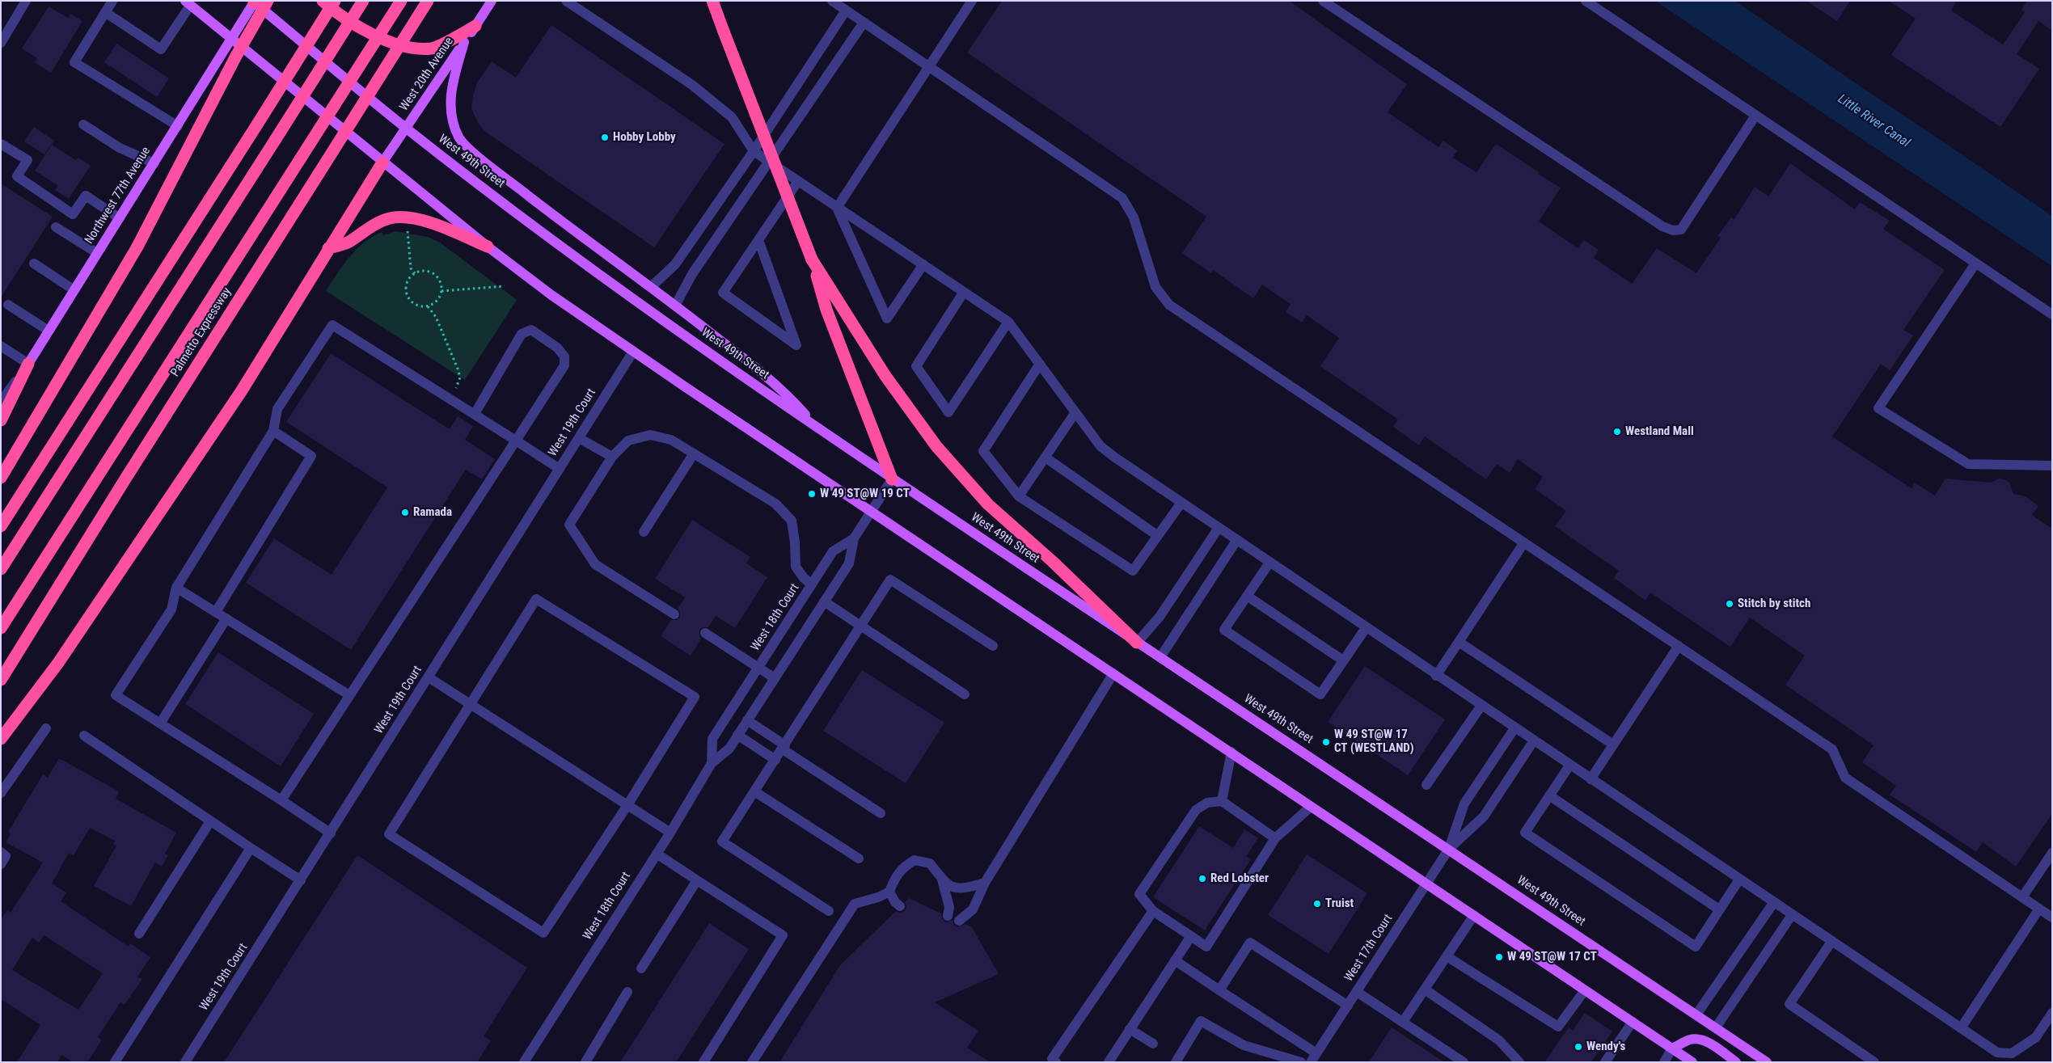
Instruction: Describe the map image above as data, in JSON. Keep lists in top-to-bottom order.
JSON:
{
  "streets": {
    "highway": ["Palmetto Expressway"],
    "main road": ["West 20th Avenue", "West 49th Street", "Northwest 77th Avenue"],
    "street": ["West 19th Court", "West 18th Court", "West 17th Court"]
  },
  "crossings": [
    ["West 20th Avenue", "West 49th Street"],
    ["West 49th Street", "Northwest 77th Avenue"],
    ["West 49th Street", "West 18th Court"],
    ["West 49th Street", "West 17th Court"]
  ],
  "water": ["Little River Canal"],
  "places": [
    "Hobby Lobby",
    "Westland Mall",
    "W 49 ST@W 19 CT",
    "Ramada",
    "Stitch by stitch",
    "W 49 ST@W 17 CT (WESTLAND)",
    "Red Lobster",
    "Truist",
    "W 49 ST@W 17 CT",
    "Wendy's"
  ]
}
